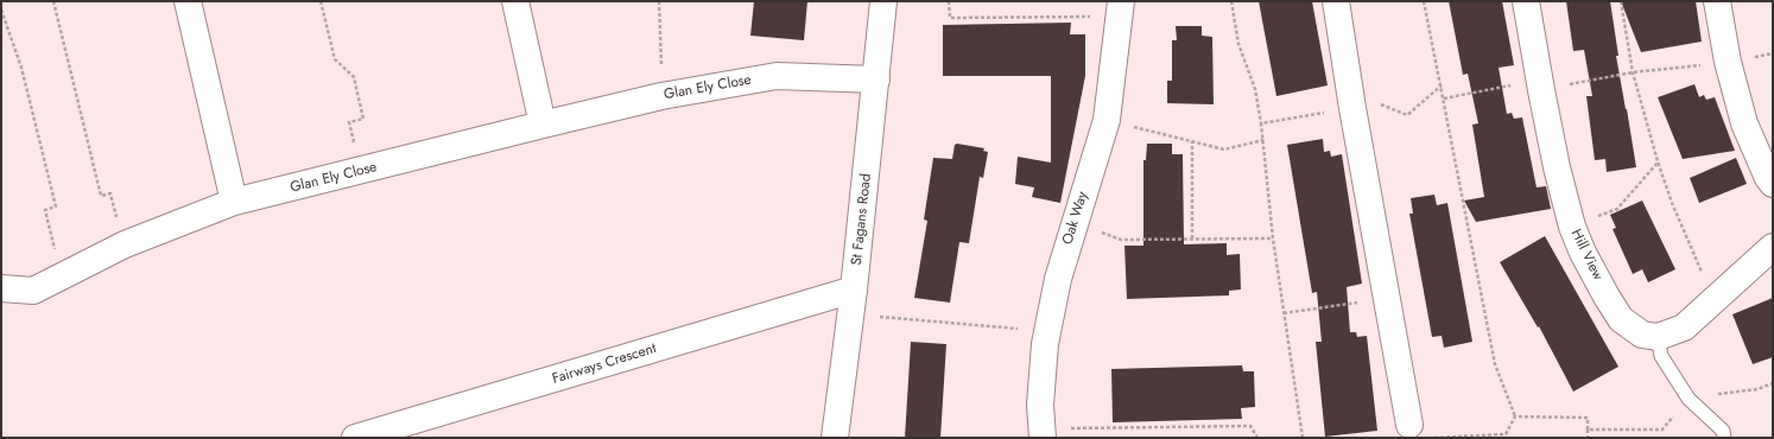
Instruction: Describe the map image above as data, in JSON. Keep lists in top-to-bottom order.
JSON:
{
  "streets": {
    "street": [
      "Glan Ely Close",
      "Oak Way",
      "St Fagans Road",
      "Hill View",
      "Fairways Crescent"
    ]
  },
  "crossings": [
    ["Glan Ely Close", "St Fagans Road"],
    ["St Fagans Road", "Fairways Crescent"]
  ]
}
